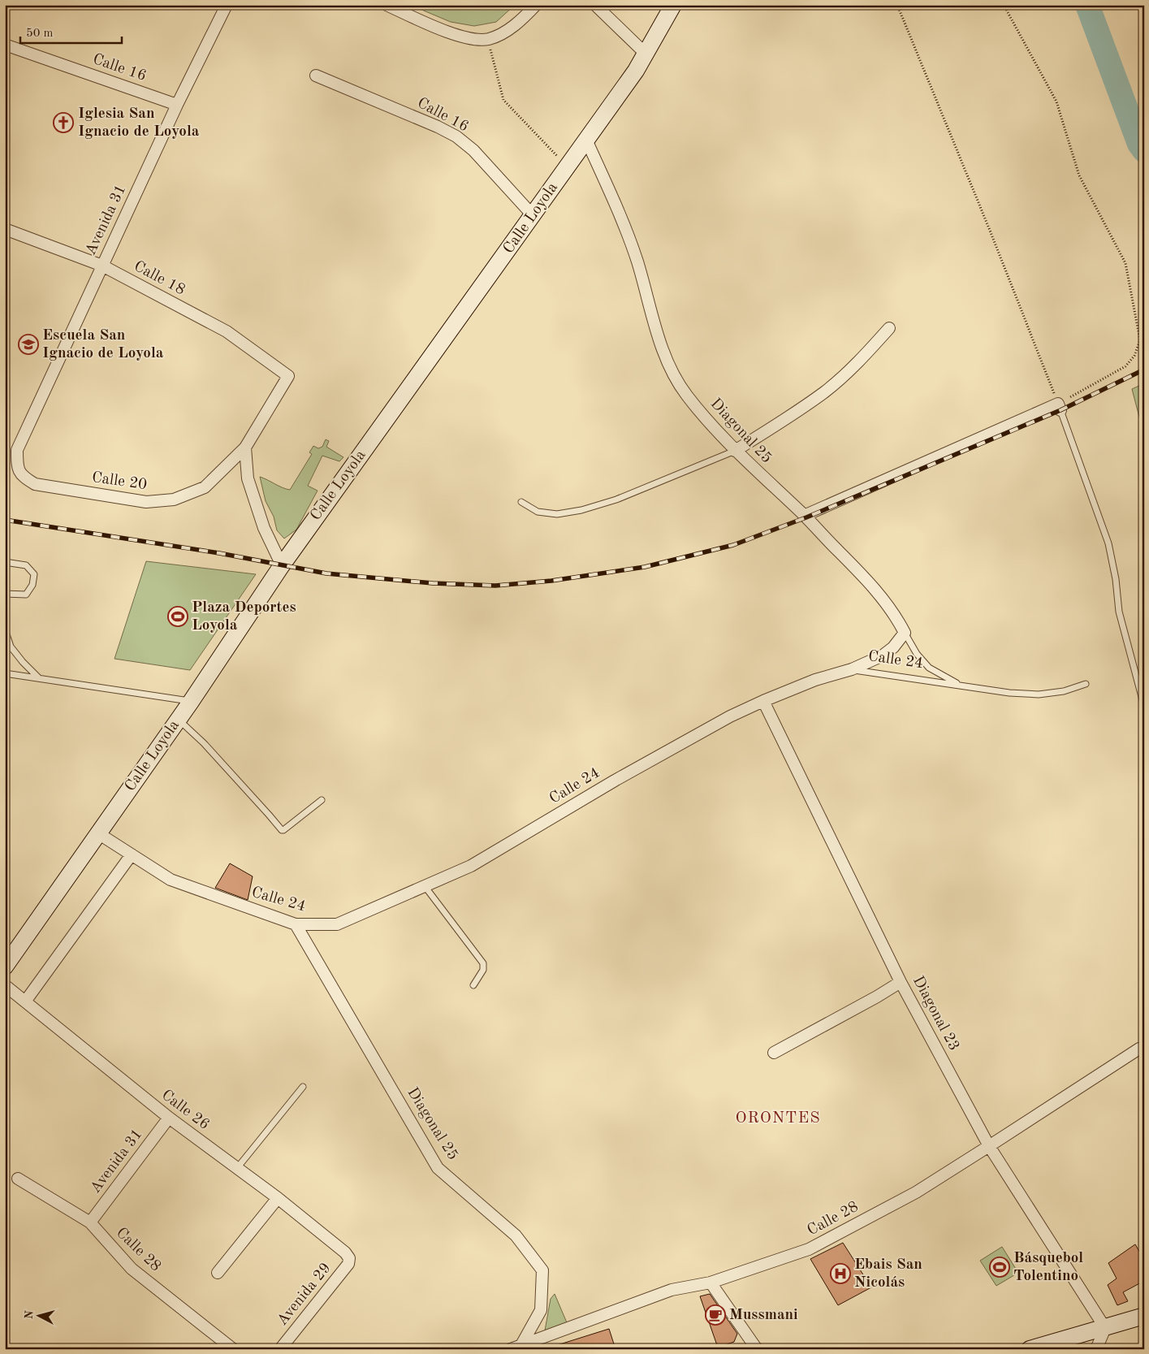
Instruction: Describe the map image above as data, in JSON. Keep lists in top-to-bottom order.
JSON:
{
  "streets": {
    "main road": ["Calle Loyola"],
    "street": [
      "Calle 16",
      "Avenida 31",
      "Calle 18",
      "Diagonal 25",
      "Calle 20",
      "Calle 24",
      "Diagonal 23",
      "Calle 26",
      "Calle 28",
      "Avenida 29"
    ]
  },
  "crossings": [
    ["Calle 16", "Calle Loyola"],
    ["Calle 16", "Avenida 31"],
    ["Calle Loyola", "Diagonal 25"],
    ["Calle Loyola", "Calle 24"],
    ["Avenida 31", "Calle 18"],
    ["Avenida 31", "Calle 20"],
    ["Avenida 31", "Calle 26"],
    ["Avenida 31", "Calle 28"],
    ["Calle 18", "Calle 20"],
    ["Diagonal 25", "Calle 24"],
    ["Diagonal 25", "Calle 28"],
    ["Calle 24", "Diagonal 23"],
    ["Diagonal 23", "Calle 28"],
    ["Calle 26", "Avenida 29"]
  ],
  "districts": ["ORONTES"],
  "places": {
    "church": ["Iglesia San Ignacio de Loyola"],
    "school or university": ["Escuela San Ignacio de Loyola"],
    "sports": ["Plaza Deportes Loyola", "Básquebol Tolentino"],
    "hospital": ["Ebais San Nicolás"],
    "cafe": ["Mussmani"]
  },
  "scale_bar": "50 m",
  "north": "left"
}
